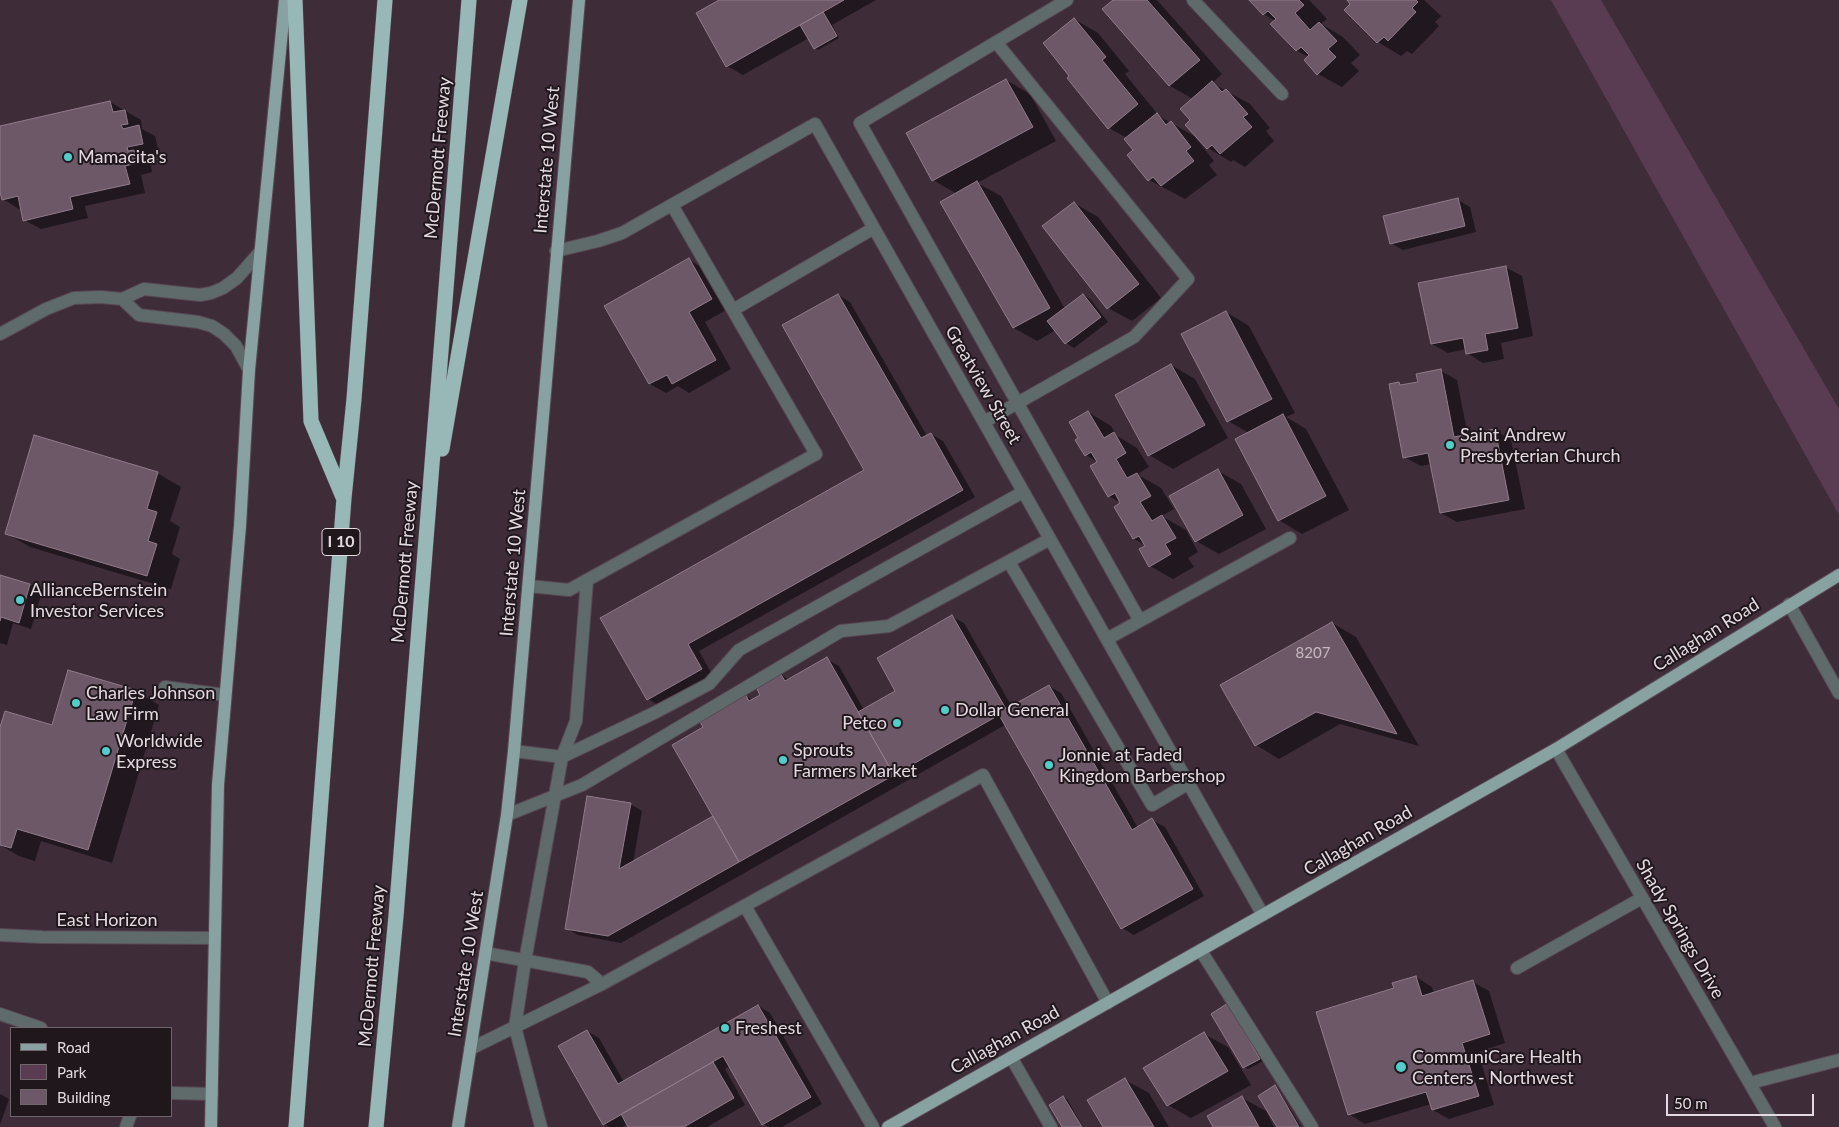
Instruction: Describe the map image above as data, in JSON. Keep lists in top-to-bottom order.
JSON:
{
  "streets": {
    "highway": ["McDermott Freeway", "I 10"],
    "main road": ["Interstate 10 West", "Callaghan Road"],
    "street": ["Greatview Street", "East Horizon", "Shady Springs Drive"]
  },
  "crossings": [
    ["Interstate 10 West", "Greatview Street"],
    ["Greatview Street", "Callaghan Road"],
    ["Callaghan Road", "Shady Springs Drive"]
  ],
  "places": [
    "Mamacita's",
    "Saint Andrew Presbyterian Church",
    "AllianceBernstein Investor Services",
    "Charles Johnson Law Firm",
    "Dollar General",
    "Petco",
    "Worldwide Express",
    "Sprouts Farmers Market",
    "Jonnie at Faded Kingdom Barbershop",
    "Freshest",
    "CommuniCare Health Centers - Northwest"
  ],
  "house_numbers": ["8207"],
  "legend": ["Road", "Park", "Building"],
  "scale_bar": "50 m"
}
